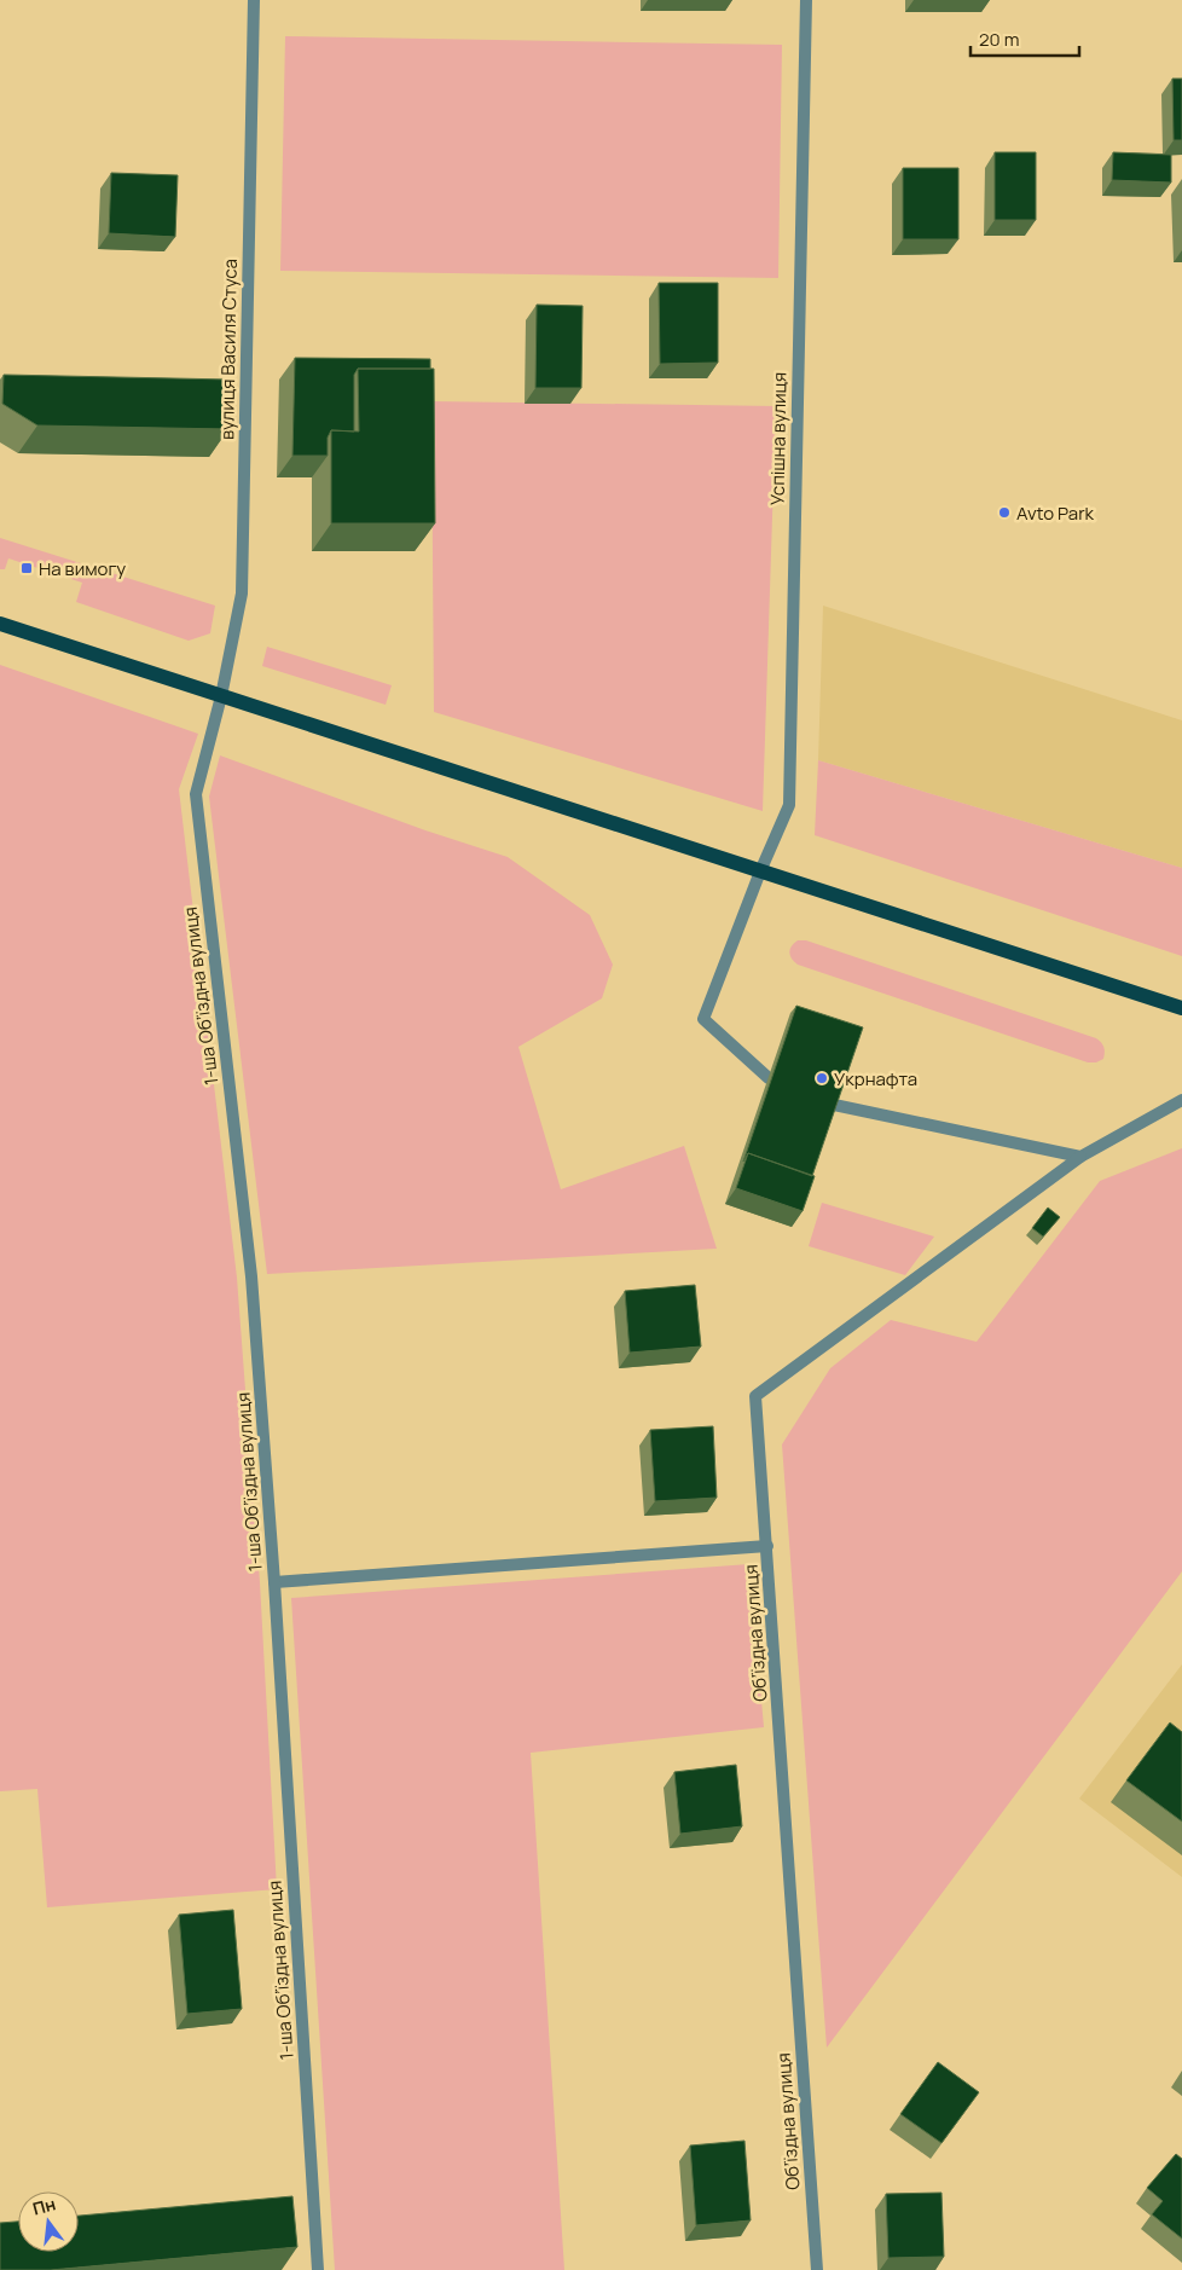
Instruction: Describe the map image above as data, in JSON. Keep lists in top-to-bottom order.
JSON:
{
  "streets": {
    "street": [
      "вулиця Василя Стуса",
      "Успішна вулиця",
      "1-ша Обʼїздна вулиця",
      "Обʼїздна вулиця"
    ]
  },
  "crossings": [
    ["вулиця Василя Стуса", "1-ша Обʼїздна вулиця"]
  ],
  "places": {
    "other": ["Avto Park", "Укрнафта"],
    "transit": ["На вимогу"]
  },
  "scale_bar": "20 m",
  "north": "top"
}
